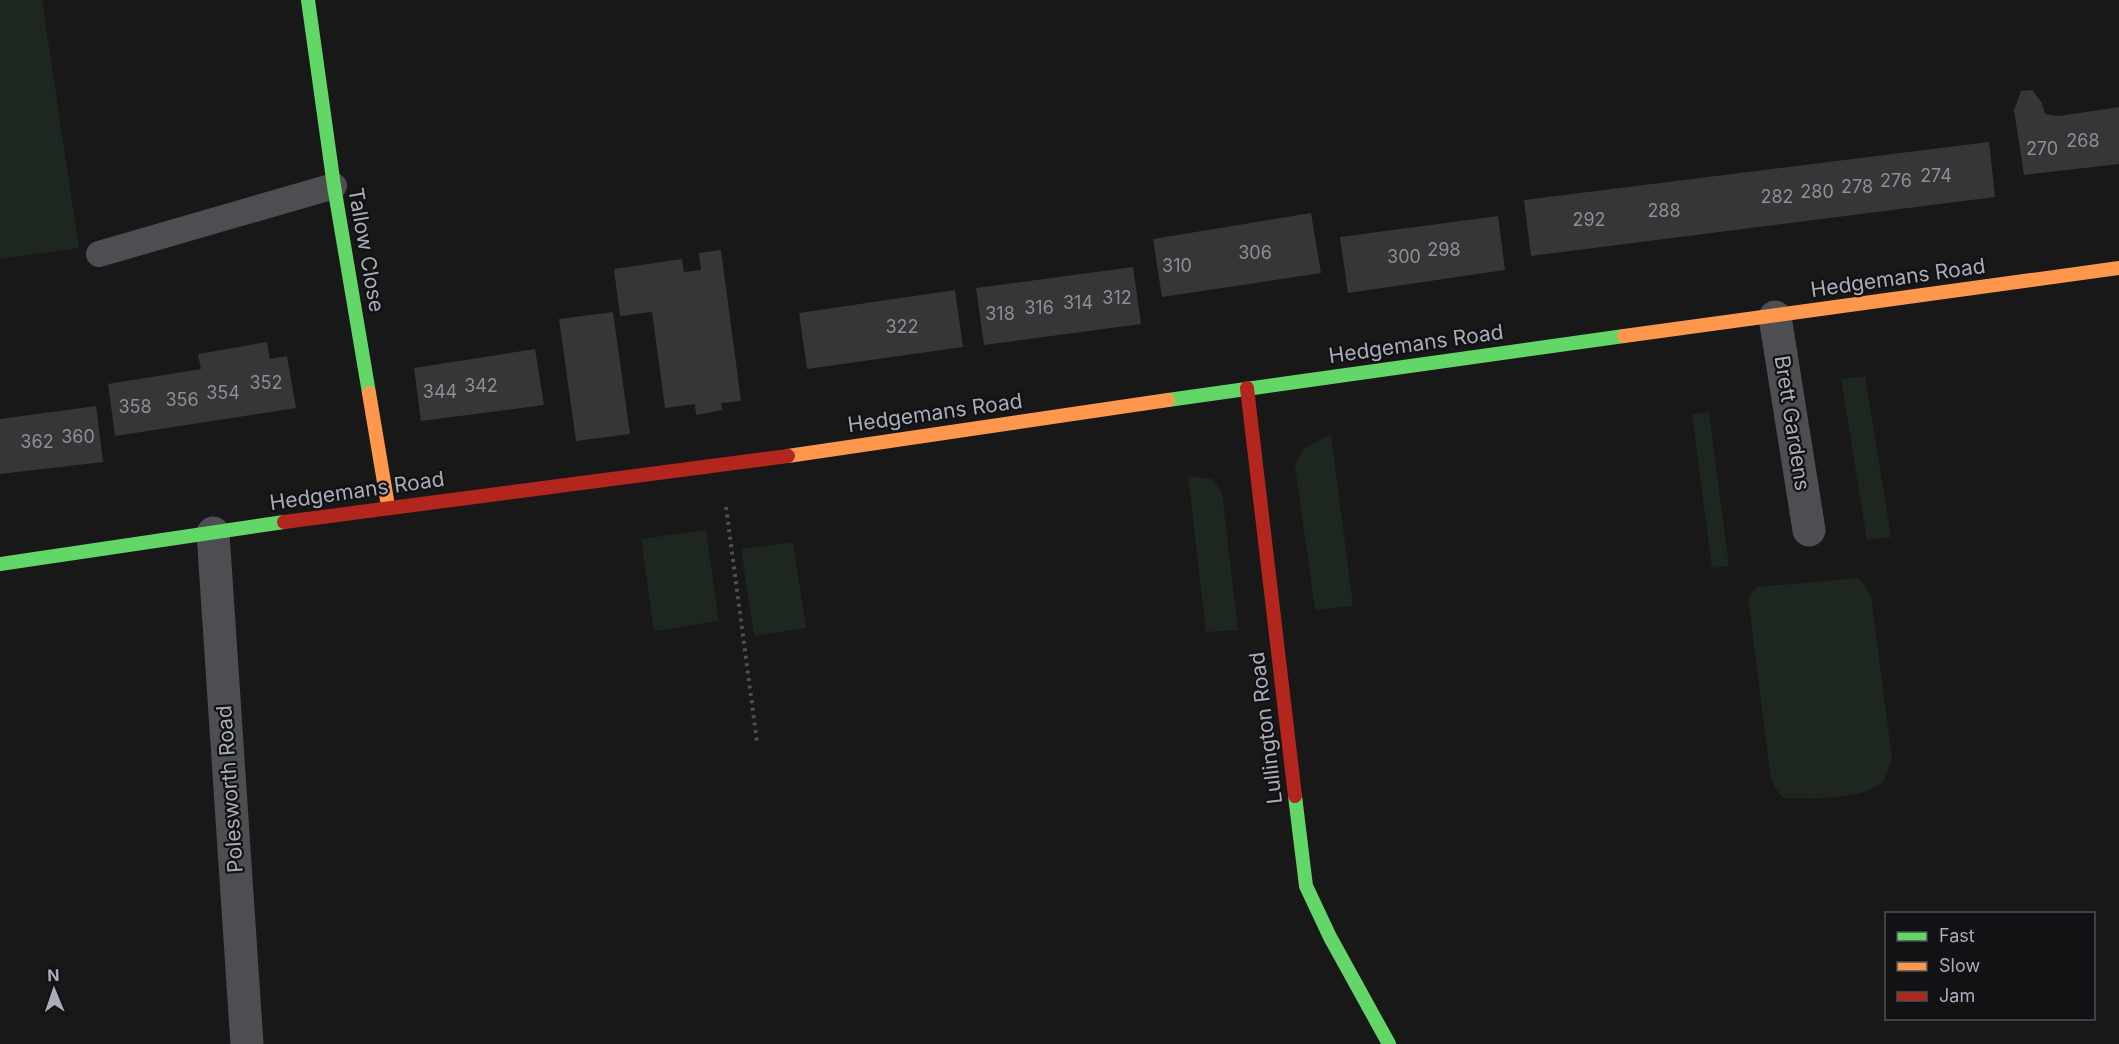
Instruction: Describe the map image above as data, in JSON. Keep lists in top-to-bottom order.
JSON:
{
  "streets": {
    "street": [
      "Tallow Close",
      "Hedgemans Road",
      "Brett Gardens",
      "Lullington Road",
      "Polesworth Road"
    ]
  },
  "crossings": [
    ["Tallow Close", "Hedgemans Road"],
    ["Hedgemans Road", "Brett Gardens"],
    ["Hedgemans Road", "Lullington Road"],
    ["Hedgemans Road", "Polesworth Road"]
  ],
  "house_numbers": [
    "268",
    "270",
    "274",
    "276",
    "278",
    "280",
    "282",
    "288",
    "292",
    "298",
    "306",
    "300",
    "310",
    "312",
    "314",
    "316",
    "318",
    "322",
    "352",
    "342",
    "344",
    "354",
    "356",
    "358",
    "360",
    "362"
  ],
  "legend": ["Fast", "Slow", "Jam"],
  "north": "top"
}
